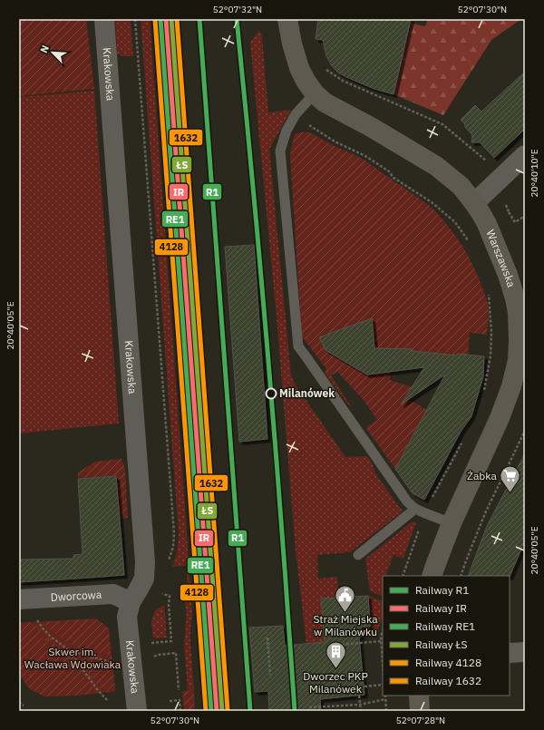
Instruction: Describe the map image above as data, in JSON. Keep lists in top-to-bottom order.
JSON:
{
  "streets": {
    "street": ["Krakowska", "Warszawska", "Dworcowa"]
  },
  "crossings": [
    ["Krakowska", "Dworcowa"]
  ],
  "parks": ["Skwer im. Wacława Wdowiaka"],
  "places": {
    "other": ["Milanówek"],
    "supermarket": ["Żabka"],
    "public building": ["Straż Miejska w Milanówku"],
    "building": ["Dworzec PKP Milanówek"]
  },
  "lines": [
    "rail line R1",
    "rail line IR",
    "rail line RE1",
    "rail line ŁS",
    "rail line 1632",
    "rail line 4128"
  ],
  "legend": [
    "Railway R1",
    "Railway IR",
    "Railway RE1",
    "Railway ŁS",
    "Railway 4128",
    "Railway 1632"
  ],
  "north": "top left",
  "coordinates": [
    "52°07'32\"N",
    "52°07'30\"N",
    "20°40'10\"E",
    "20°40'05\"E",
    "52°07'28\"N"
  ]
}
